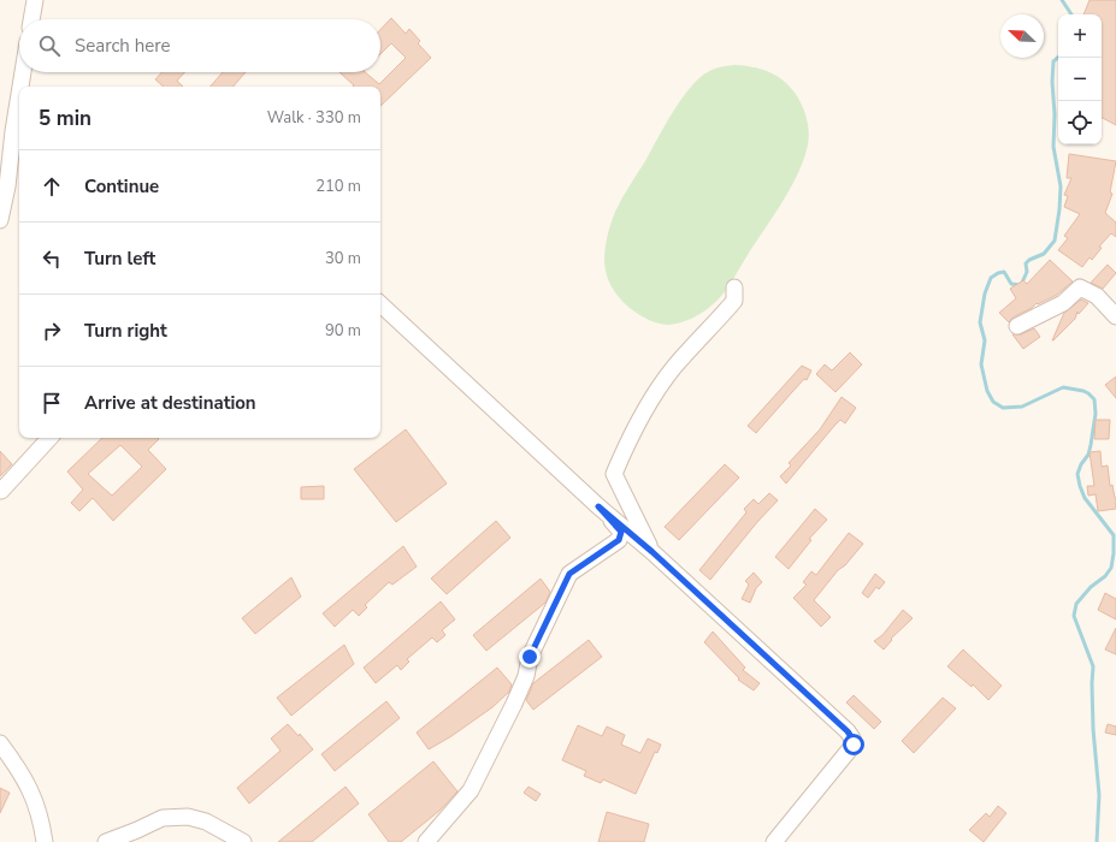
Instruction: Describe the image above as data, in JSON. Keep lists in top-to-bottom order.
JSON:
{
  "north": "top left",
  "page": {
    "map_buttons": ["+", "−"],
    "search": "Search here",
    "heading": ["5 min", "Walk · 330 m"],
    "list": [
      ["Continue", "210 m"],
      ["Turn left", "30 m"],
      ["Turn right", "90 m"],
      "Arrive at destination"
    ]
  }
}
